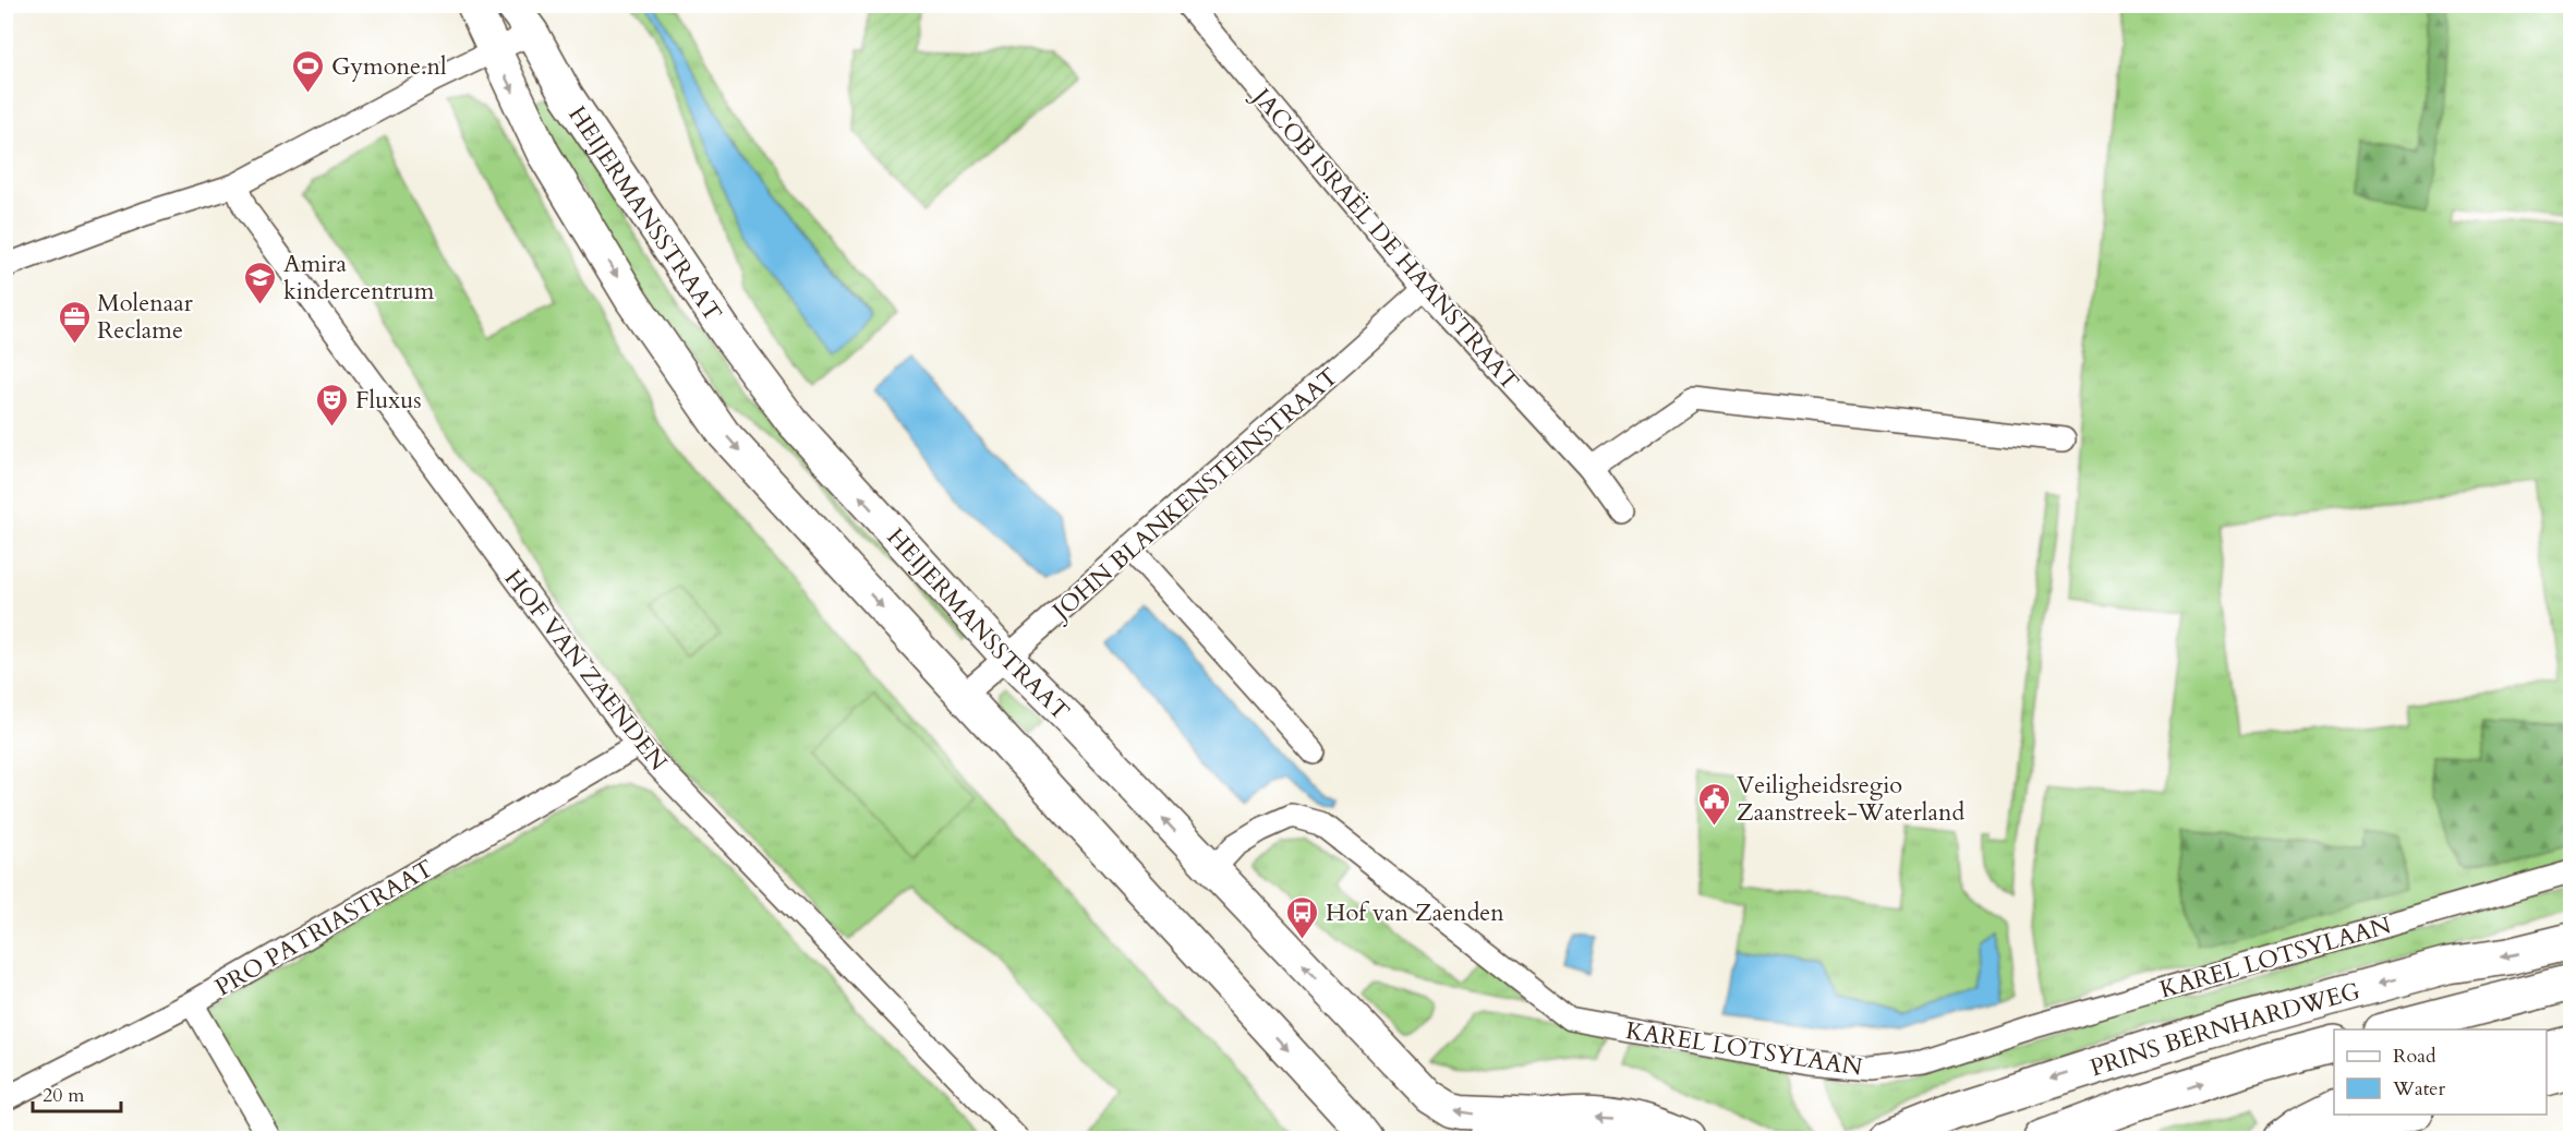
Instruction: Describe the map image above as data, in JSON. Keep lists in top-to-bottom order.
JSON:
{
  "streets": {
    "main road": ["HEIJERMANSSTRAAT", "PRINS BERNHARDWEG"],
    "street": [
      "JACOB ISRAËL DE HAANSTRAAT",
      "JOHN BLANKENSTEINSTRAAT",
      "HOF VAN ZAENDEN",
      "PRO PATRIASTRAAT",
      "KAREL LOTSYLAAN"
    ]
  },
  "crossings": [
    ["HEIJERMANSSTRAAT", "JOHN BLANKENSTEINSTRAAT"],
    ["HEIJERMANSSTRAAT", "KAREL LOTSYLAAN"],
    ["JACOB ISRAËL DE HAANSTRAAT", "JOHN BLANKENSTEINSTRAAT"],
    ["HOF VAN ZAENDEN", "PRO PATRIASTRAAT"]
  ],
  "places": {
    "sports": ["Gymone.nl"],
    "school or university": ["Amira kindercentrum"],
    "office": ["Molenaar Reclame"],
    "theatre": ["Fluxus"],
    "public building": ["Veiligheidsregio Zaanstreek-Waterland"],
    "bus stop": ["Hof van Zaenden"]
  },
  "legend": ["Road", "Water"],
  "scale_bar": "20 m"
}
